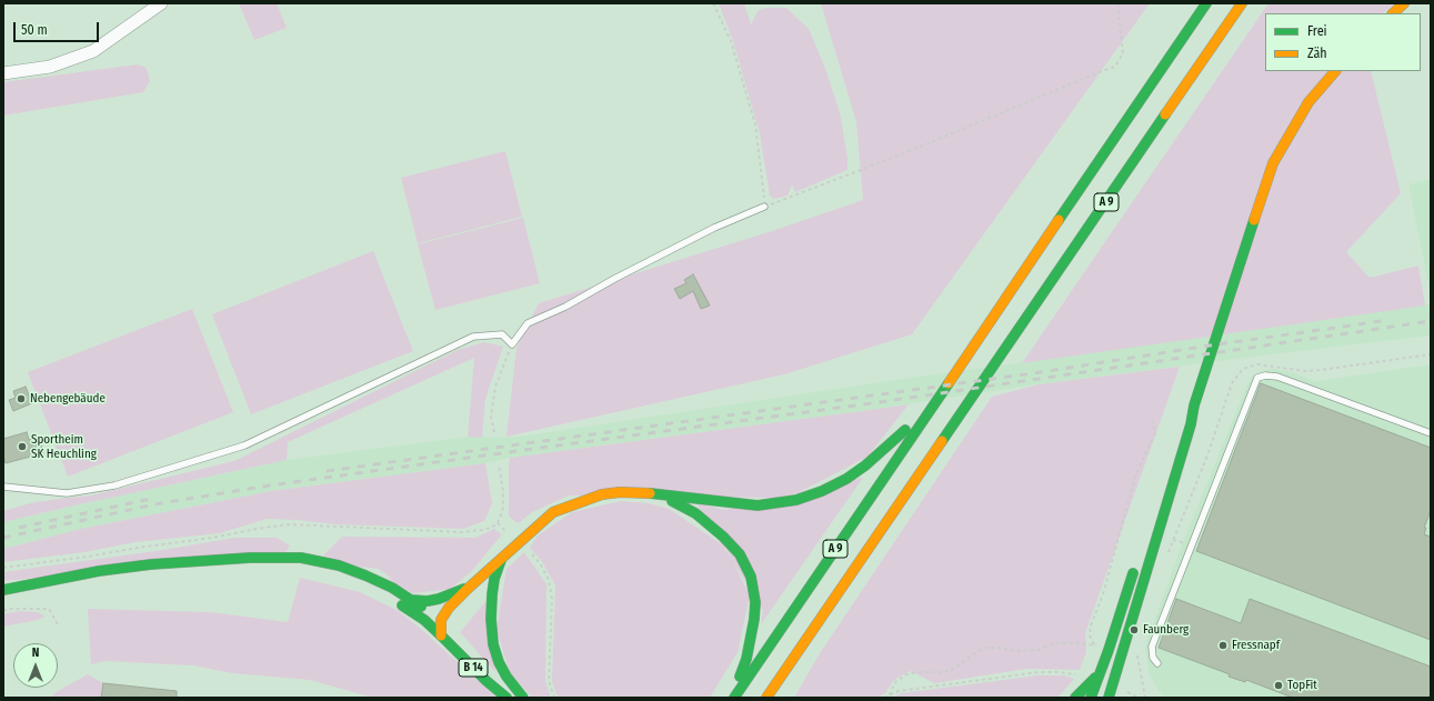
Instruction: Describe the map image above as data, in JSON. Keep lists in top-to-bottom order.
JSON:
{
  "streets": {
    "main road": ["A 9", "B 14"]
  },
  "places": [
    "Nebengebäude",
    "Sportheim SK Heuchling",
    "Faunberg",
    "Fressnapf",
    "TopFit"
  ],
  "legend": ["Frei", "Zäh"],
  "scale_bar": "50 m",
  "north": "top"
}
